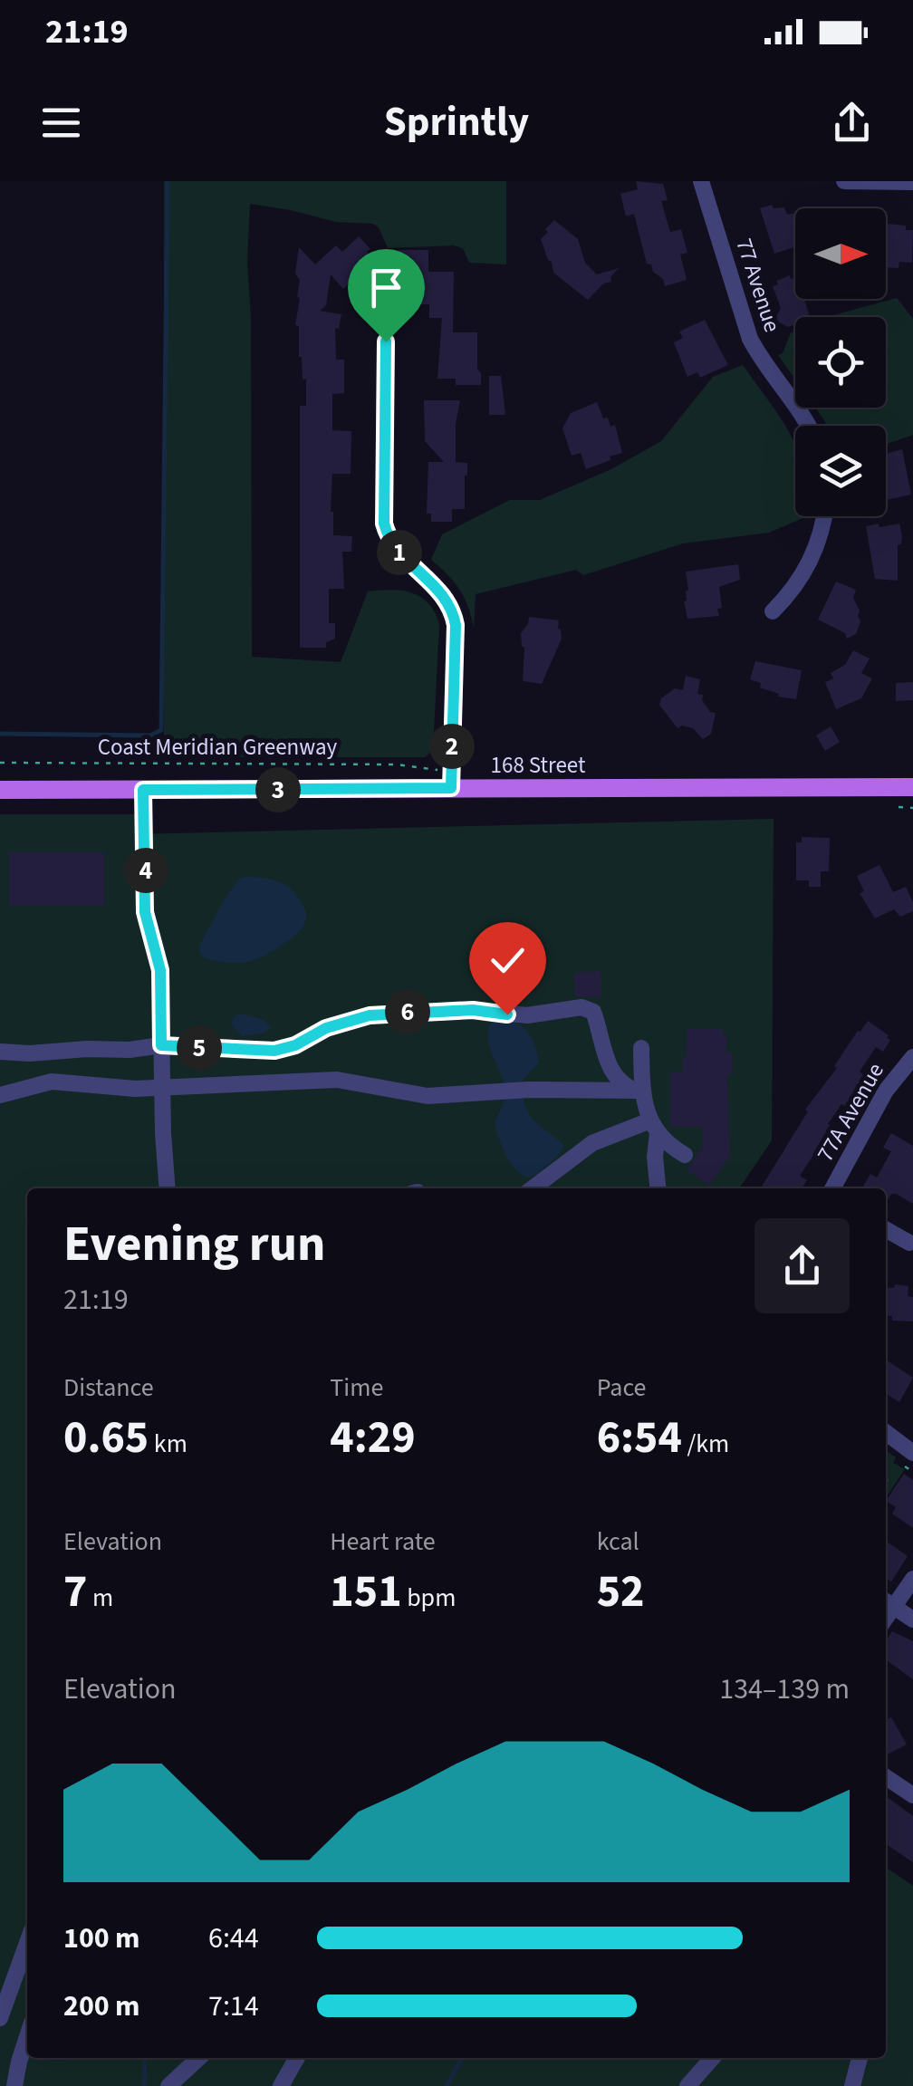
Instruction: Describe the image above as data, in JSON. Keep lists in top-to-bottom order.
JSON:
{
  "streets": {
    "main road": ["168 Street"],
    "street": ["77 Avenue", "77A Avenue"],
    "path": ["Coast Meridian Greenway"]
  },
  "north": "right",
  "page": {
    "status": "21:19",
    "header": "Sprintly",
    "pins": [
      "1",
      "2",
      "3",
      "4",
      "6",
      "5"
    ],
    "heading": ["Evening run", "21:19"],
    "stats": [
      ["Distance", "0.65 km"],
      ["Time", "4:29"],
      ["Pace", "6:54 /km"],
      ["Elevation", "7 m"],
      ["Heart rate", "151 bpm"],
      ["kcal", "52"]
    ],
    "chart": ["Elevation", "134–139 m"],
    "list": [
      {
        "name": "100 m",
        "note": "6:44"
      },
      {
        "name": "200 m",
        "note": "7:14"
      }
    ]
  }
}
